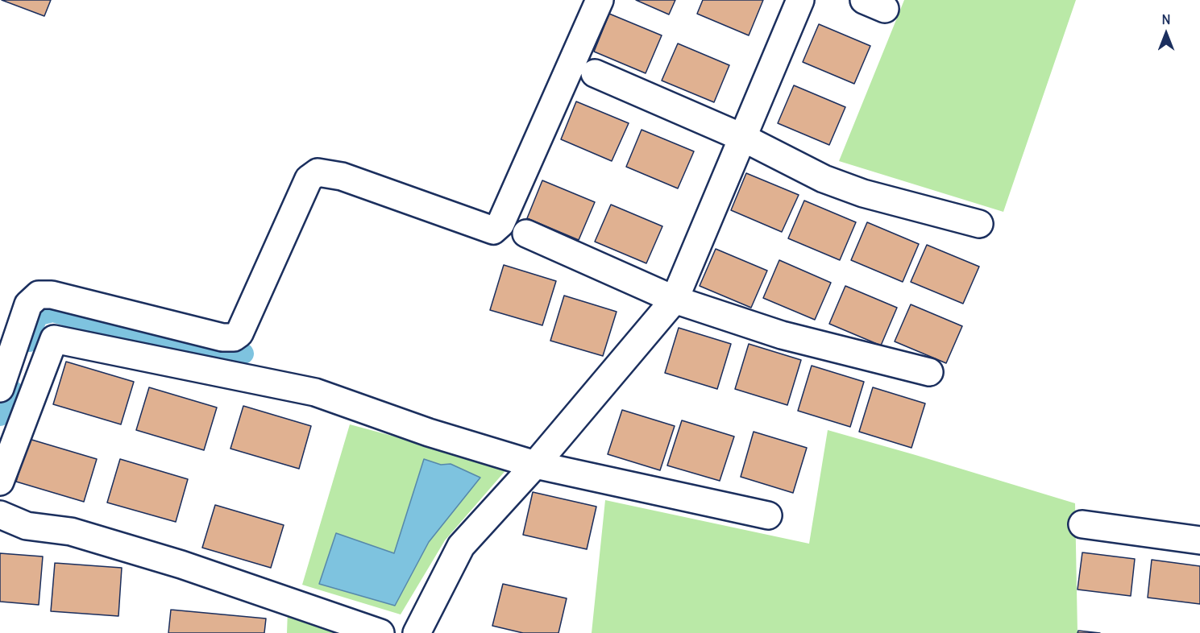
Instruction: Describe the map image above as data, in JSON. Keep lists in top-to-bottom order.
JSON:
{
  "north": "top"
}
